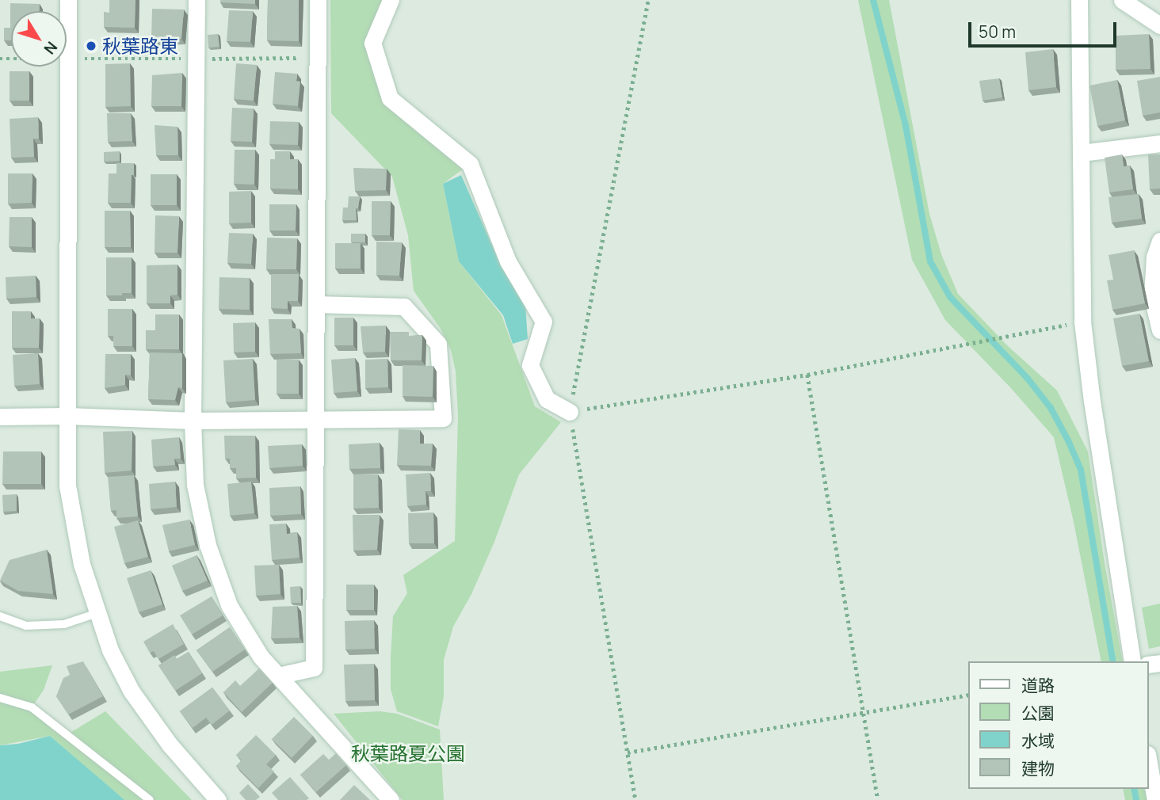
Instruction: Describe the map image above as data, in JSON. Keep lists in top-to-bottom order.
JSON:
{
  "parks": ["秋葉路夏公園"],
  "places": ["秋葉路東"],
  "legend": [
    "道路",
    "公園",
    "水域",
    "建物"
  ],
  "scale_bar": "50 m",
  "north": "bottom right"
}
